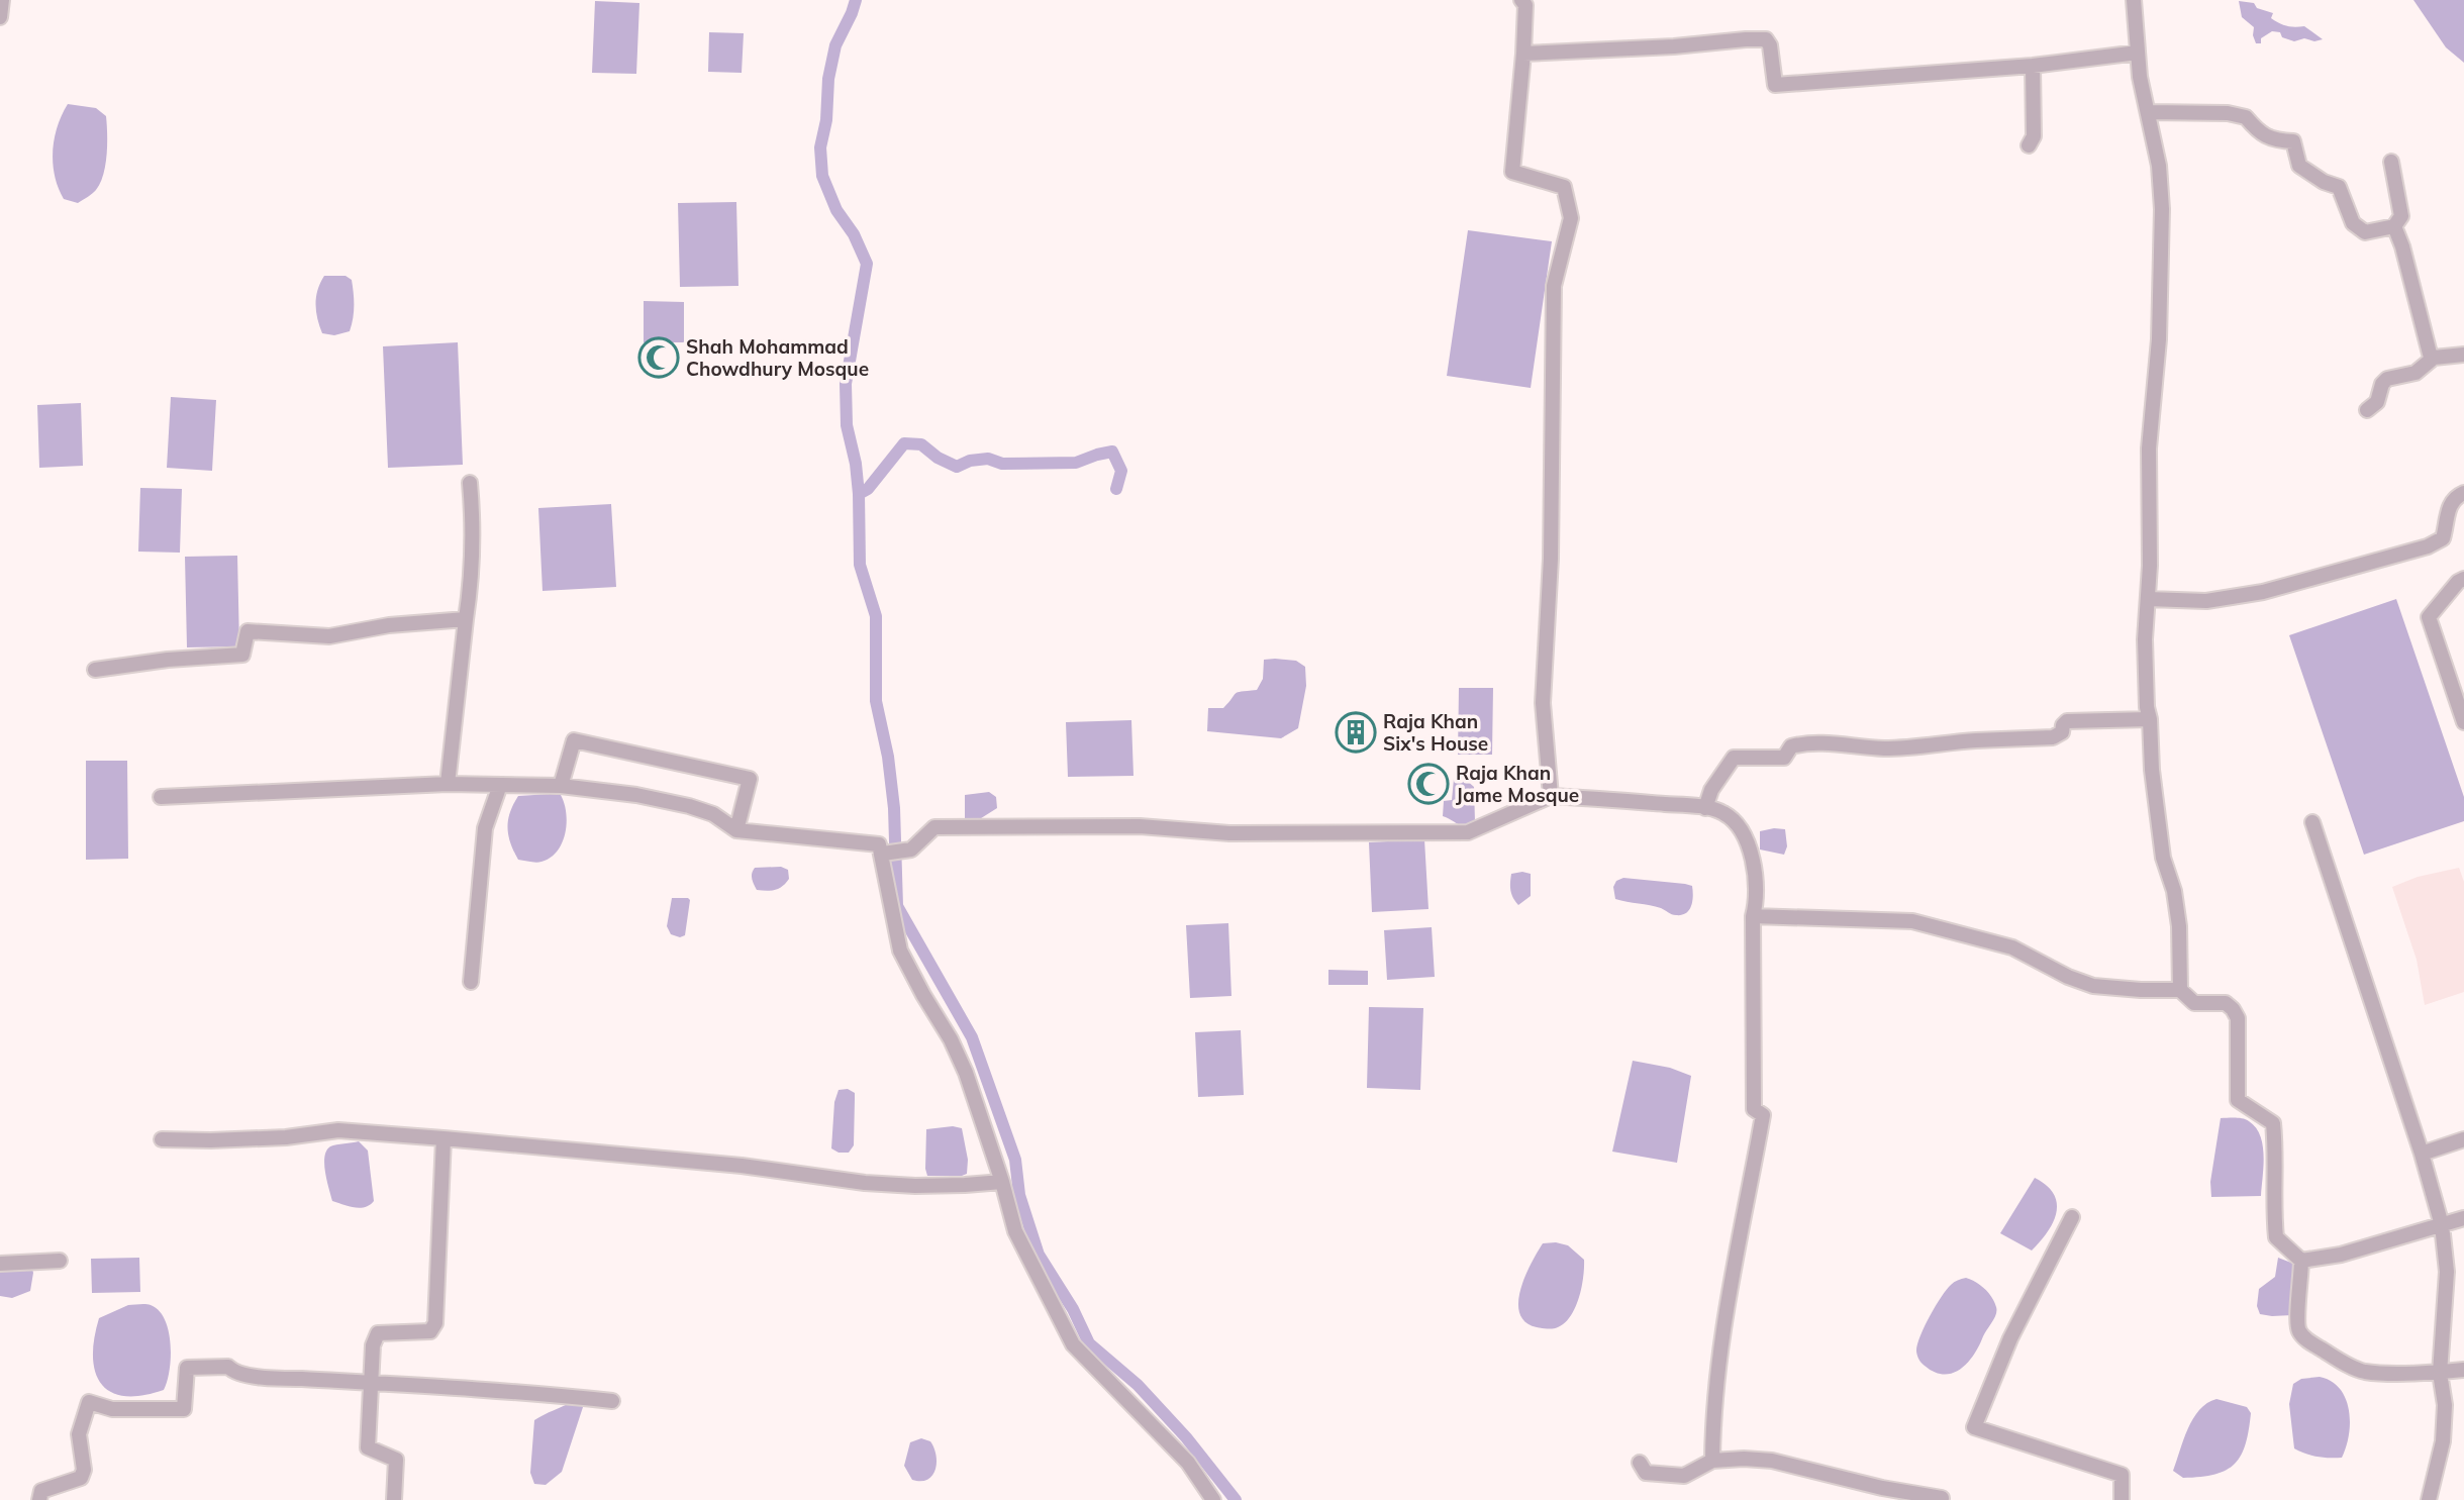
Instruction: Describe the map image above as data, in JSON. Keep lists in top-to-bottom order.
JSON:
{
  "places": {
    "mosque": ["Shah Mohammad Chowdhury Mosque", "Raja Khan Jame Mosque"],
    "building": ["Raja Khan Six's House"]
  }
}
